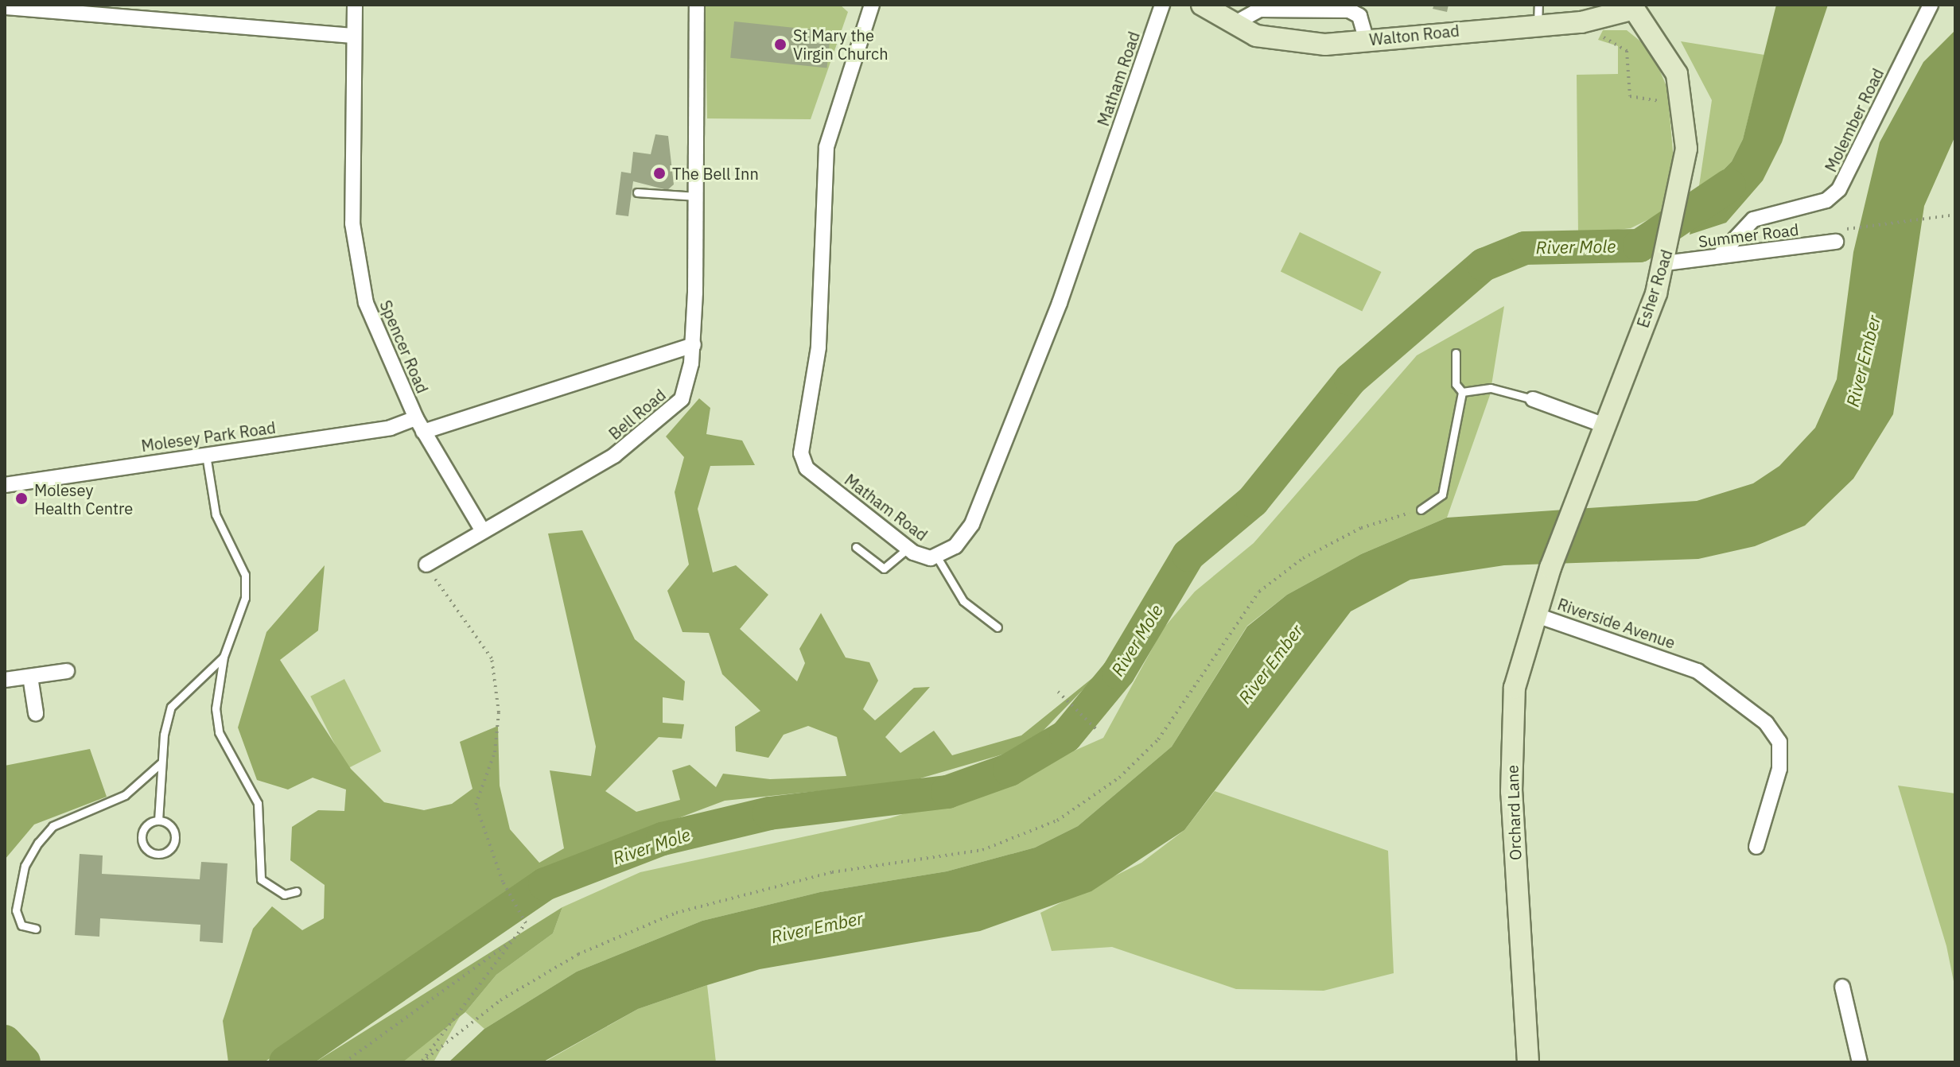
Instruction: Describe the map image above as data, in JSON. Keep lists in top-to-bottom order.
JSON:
{
  "streets": {
    "main road": ["Walton Road", "Esher Road", "Orchard Lane"],
    "street": [
      "Matham Road",
      "Molember Road",
      "Summer Road",
      "Spencer Road",
      "Bell Road",
      "Molesey Park Road",
      "Riverside Avenue"
    ]
  },
  "crossings": [
    ["Walton Road", "Esher Road"],
    ["Molember Road", "Summer Road"],
    ["Summer Road", "Esher Road"],
    ["Esher Road", "Orchard Lane"],
    ["Spencer Road", "Bell Road"],
    ["Spencer Road", "Molesey Park Road"],
    ["Bell Road", "Molesey Park Road"],
    ["Riverside Avenue", "Orchard Lane"]
  ],
  "water": ["River Mole", "River Ember"],
  "places": ["St Mary the Virgin Church", "The Bell Inn", "Molesey Health Centre"]
}
